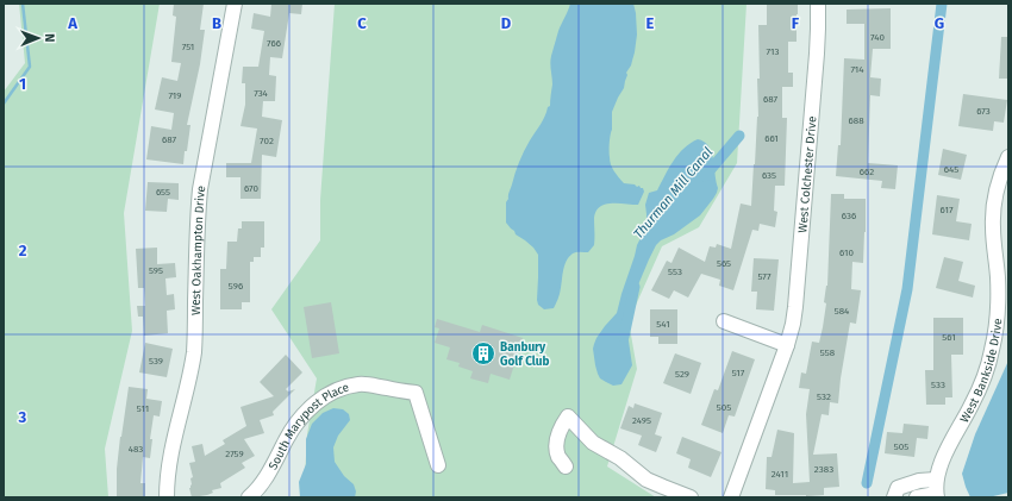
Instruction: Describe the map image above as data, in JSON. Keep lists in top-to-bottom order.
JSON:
{
  "streets": {
    "street": [
      "West Colchester Drive",
      "West Oakhampton Drive",
      "West Bankside Drive",
      "South Marypost Place"
    ]
  },
  "water": ["Thurman Mill Canal"],
  "places": {
    "building": ["Banbury Golf Club"]
  },
  "house_numbers": [
    "740",
    "766",
    "751",
    "713",
    "714",
    "734",
    "719",
    "687",
    "673",
    "688",
    "661",
    "687",
    "702",
    "645",
    "662",
    "635",
    "670",
    "655",
    "617",
    "636",
    "610",
    "565",
    "595",
    "553",
    "577",
    "596",
    "584",
    "541",
    "561",
    "558",
    "539",
    "517",
    "529",
    "533",
    "532",
    "505",
    "511",
    "2495",
    "505",
    "483",
    "2759",
    "2383",
    "2411"
  ],
  "north": "right",
  "grid": {
    "columns": [
      "A",
      "B",
      "C",
      "D",
      "E",
      "F",
      "G"
    ],
    "rows": ["1", "2", "3"]
  }
}
